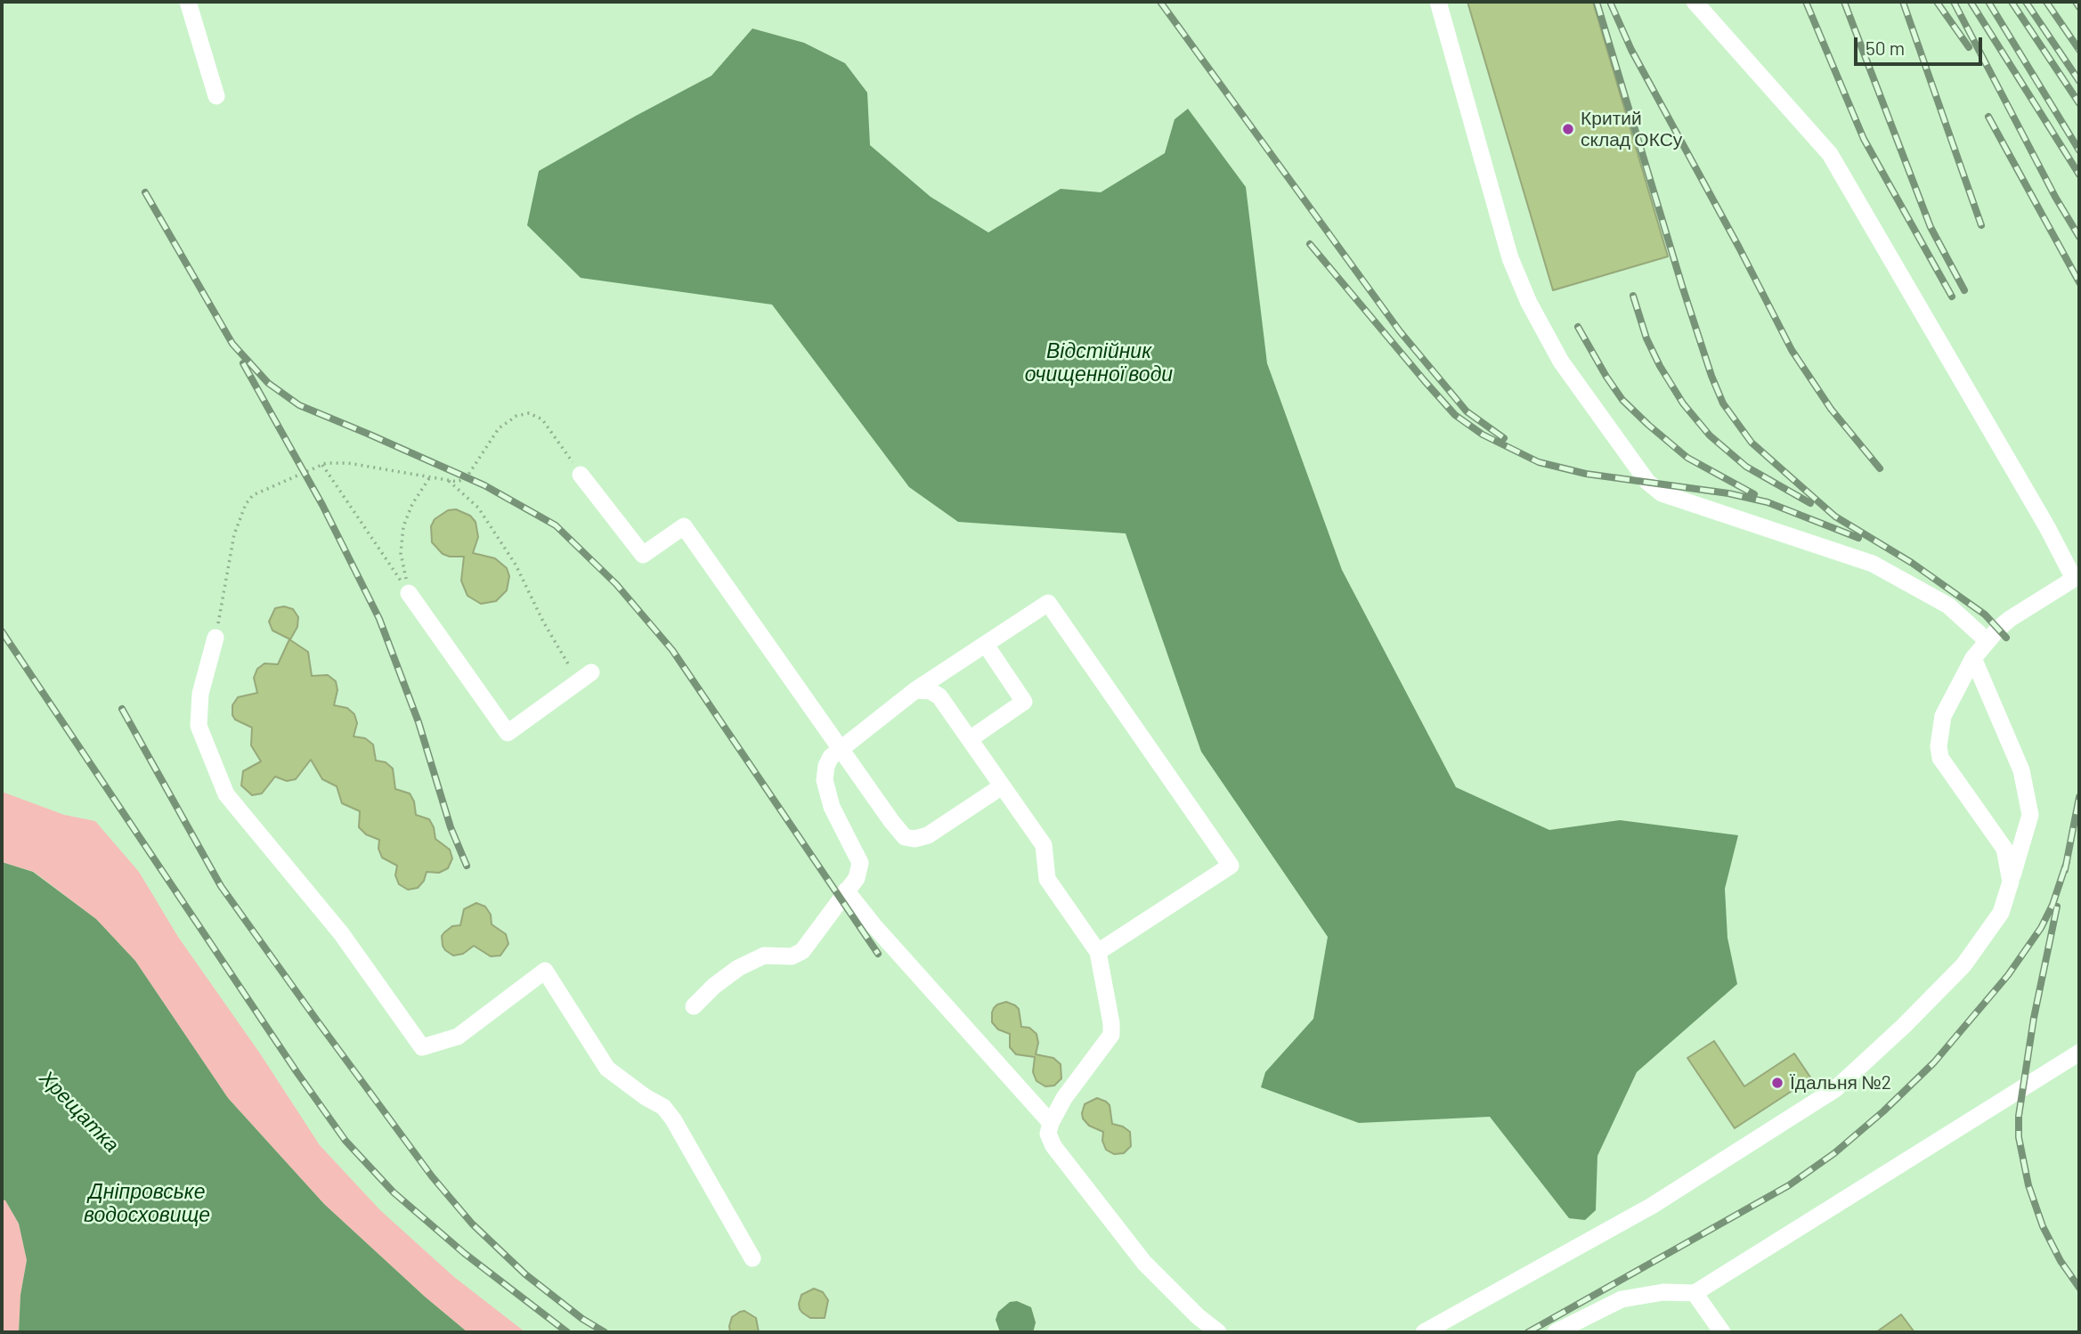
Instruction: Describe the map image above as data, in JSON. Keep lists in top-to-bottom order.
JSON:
{
  "water": ["Відстійник очищенної води", "Хрещатка", "Дніпровське водосховище"],
  "places": ["Критий склад ОКСу", "Їдальня №2"],
  "scale_bar": "50 m"
}
